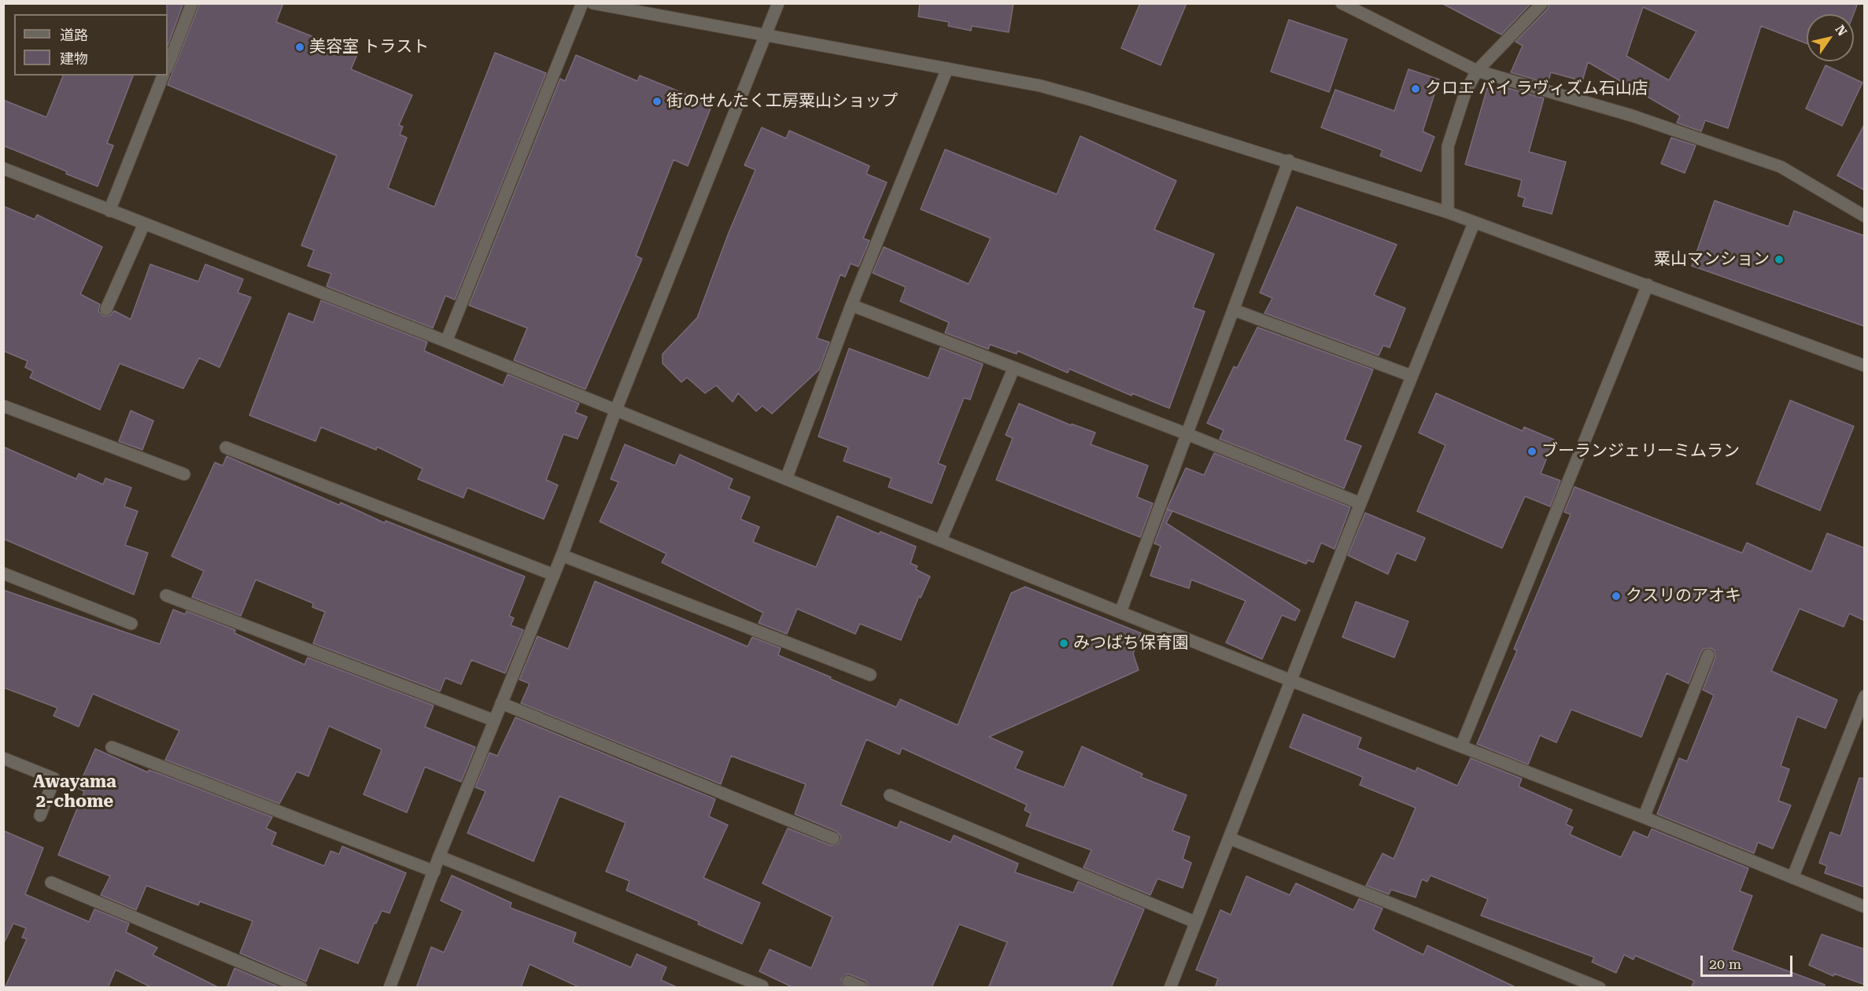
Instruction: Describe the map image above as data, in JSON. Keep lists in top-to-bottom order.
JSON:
{
  "districts": ["Awayama 2-chome"],
  "places": [
    "美容室 トラスト",
    "クロエ バイ ラヴィズム石山店",
    "街のせんたく工房粟山ショップ",
    "粟山マンション",
    "ブーランジェリーミムラン",
    "クスリのアオキ",
    "みつばち保育園"
  ],
  "legend": ["道路", "建物"],
  "scale_bar": "20 m",
  "north": "top right"
}
